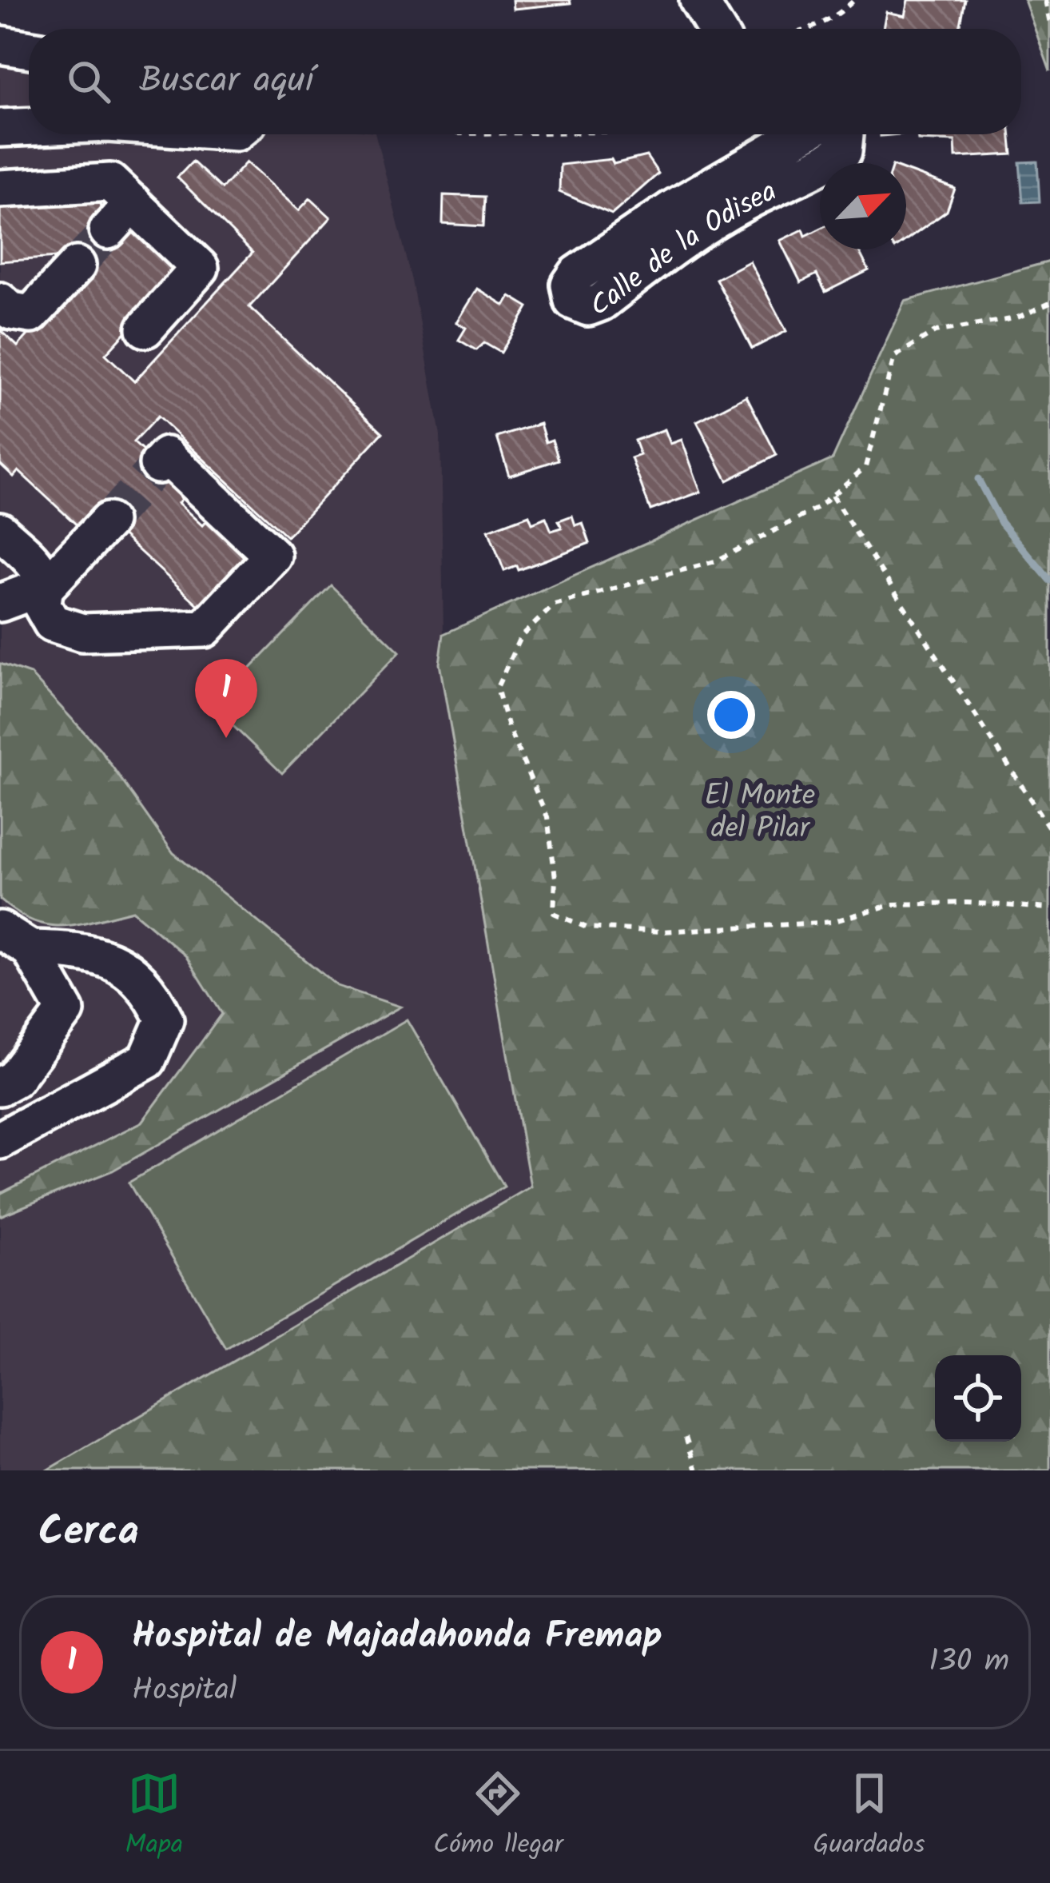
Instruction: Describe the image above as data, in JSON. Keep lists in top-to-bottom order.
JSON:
{
  "streets": {
    "street": ["Calle de la Odisea"]
  },
  "parks": ["El Monte del Pilar"],
  "north": "top right",
  "page": {
    "search": "Buscar aquí",
    "pins": "1",
    "heading": "Cerca",
    "list": [
      {
        "mark": "1",
        "name": "Hospital de Majadahonda Fremap",
        "note": "Hospital",
        "value": "130 m"
      }
    ],
    "nav": ["Mapa", "Cómo llegar", "Guardados"]
  }
}
